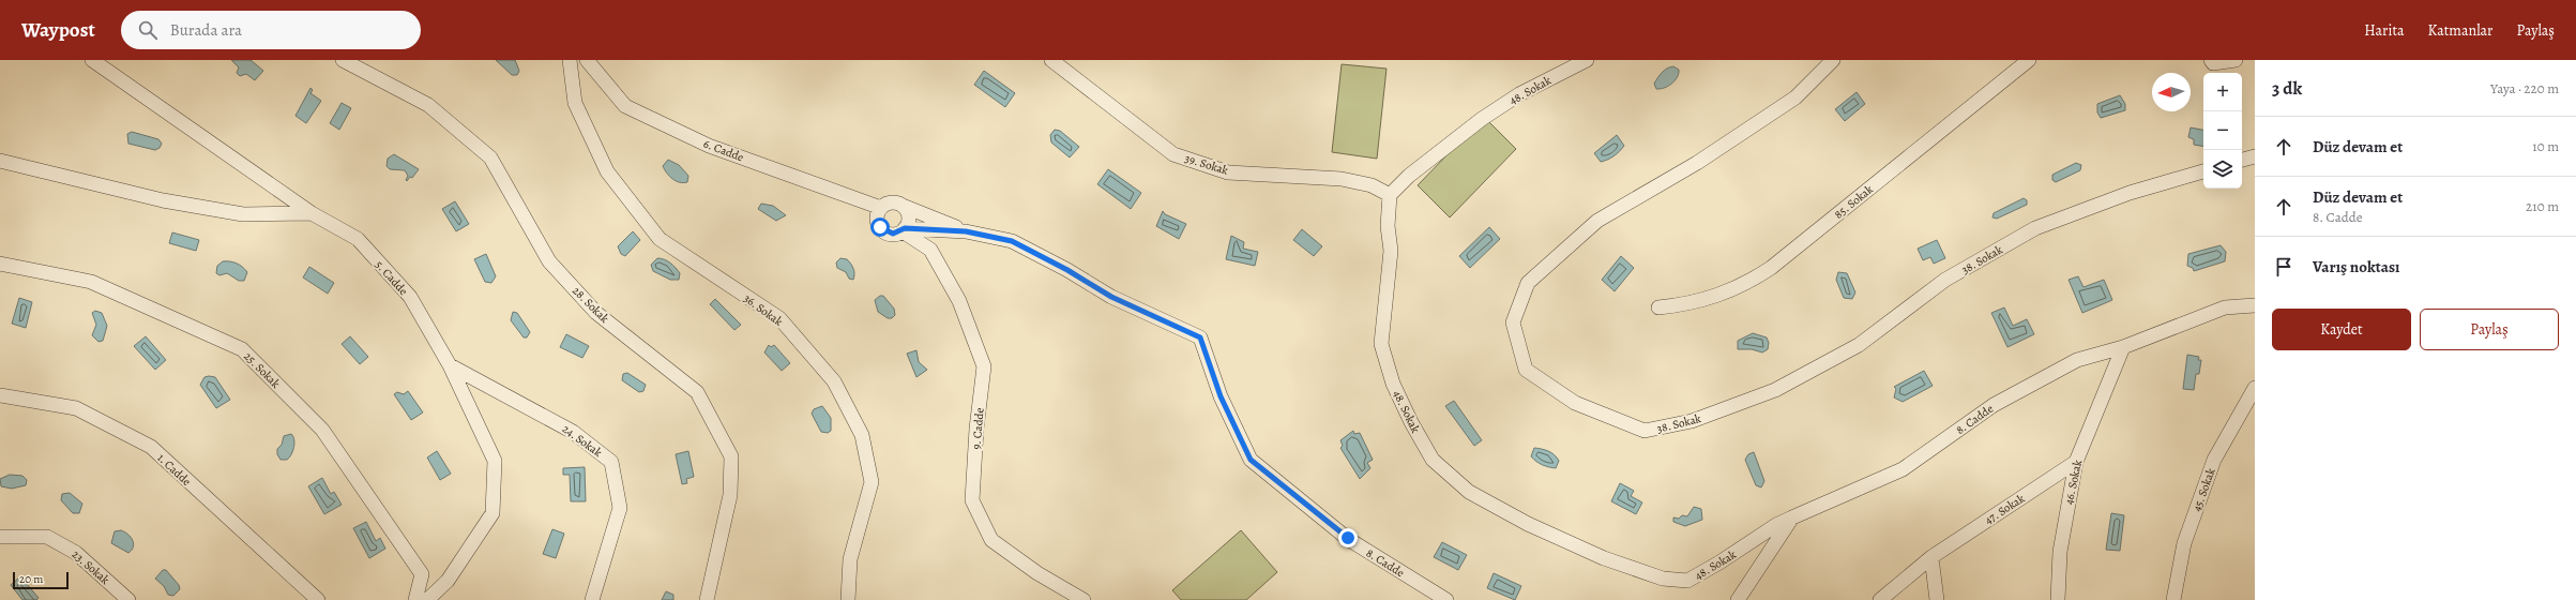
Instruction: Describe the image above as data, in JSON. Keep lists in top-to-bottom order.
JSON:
{
  "streets": {
    "street": [
      "48. Sokak",
      "6. Cadde",
      "39. Sokak",
      "85. Sokak",
      "38. Sokak",
      "5. Cadde",
      "28. Sokak",
      "36. Sokak",
      "25. Sokak",
      "8. Cadde",
      "9. Cadde",
      "24. Sokak",
      "1. Cadde",
      "46. Sokak",
      "45. Sokak",
      "47. Sokak",
      "23. Sokak"
    ]
  },
  "crossings": [
    ["48. Sokak", "39. Sokak"],
    ["48. Sokak", "8. Cadde"],
    ["6. Cadde", "8. Cadde"],
    ["6. Cadde", "9. Cadde"],
    ["5. Cadde", "24. Sokak"],
    ["8. Cadde", "9. Cadde"],
    ["8. Cadde", "46. Sokak"],
    ["46. Sokak", "47. Sokak"]
  ],
  "scale_bar": "20 m",
  "north": "left",
  "page": {
    "header": "Waypost",
    "search": "Burada ara",
    "nav": ["Harita", "Katmanlar", "Paylaş"],
    "heading": ["3 dk", "Yaya · 220 m"],
    "map_buttons": ["+", "−"],
    "list": [
      ["Düz devam et", "10 m"],
      ["Düz devam et", "8. Cadde", "210 m"],
      "Varış noktası"
    ],
    "buttons": ["Kaydet", "Paylaş"],
    "scale": "20 m"
  }
}
